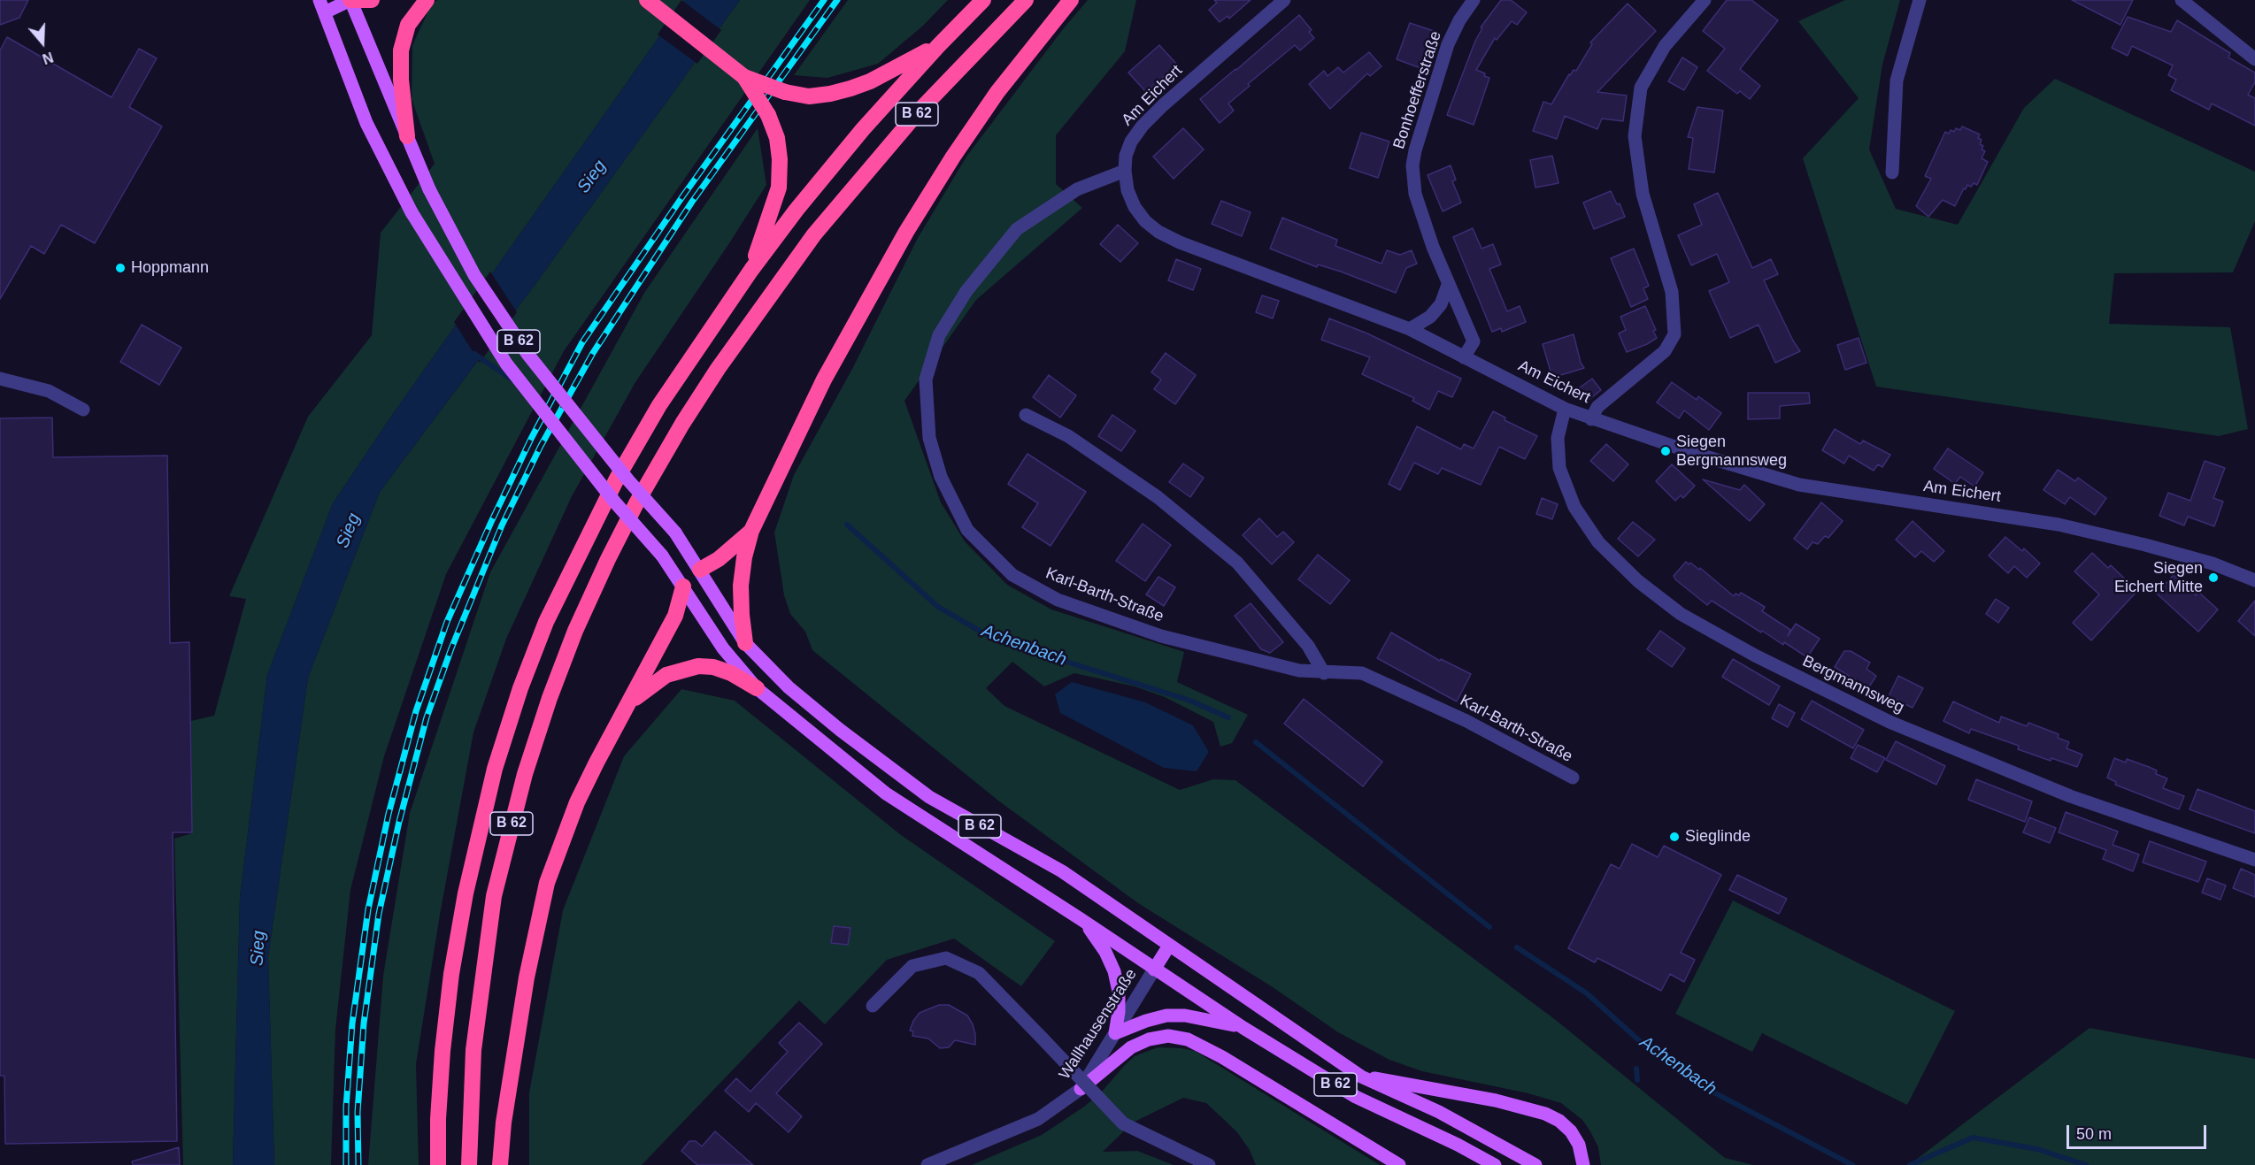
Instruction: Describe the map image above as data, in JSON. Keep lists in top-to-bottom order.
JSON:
{
  "streets": {
    "highway": ["B 62"],
    "street": [
      "Bonhoefferstraße",
      "Am Eichert",
      "Karl-Barth-Straße",
      "Bergmannsweg",
      "Wallhausenstraße"
    ]
  },
  "crossings": [
    ["Bonhoefferstraße", "Am Eichert"],
    ["Am Eichert", "Karl-Barth-Straße"],
    ["Am Eichert", "Bergmannsweg"],
    ["B 62", "Wallhausenstraße"]
  ],
  "water": ["Sieg", "Achenbach"],
  "places": [
    "Hoppmann",
    "Siegen Bergmannsweg",
    "Siegen Eichert Mitte",
    "Sieglinde"
  ],
  "scale_bar": "50 m",
  "north": "bottom"
}
